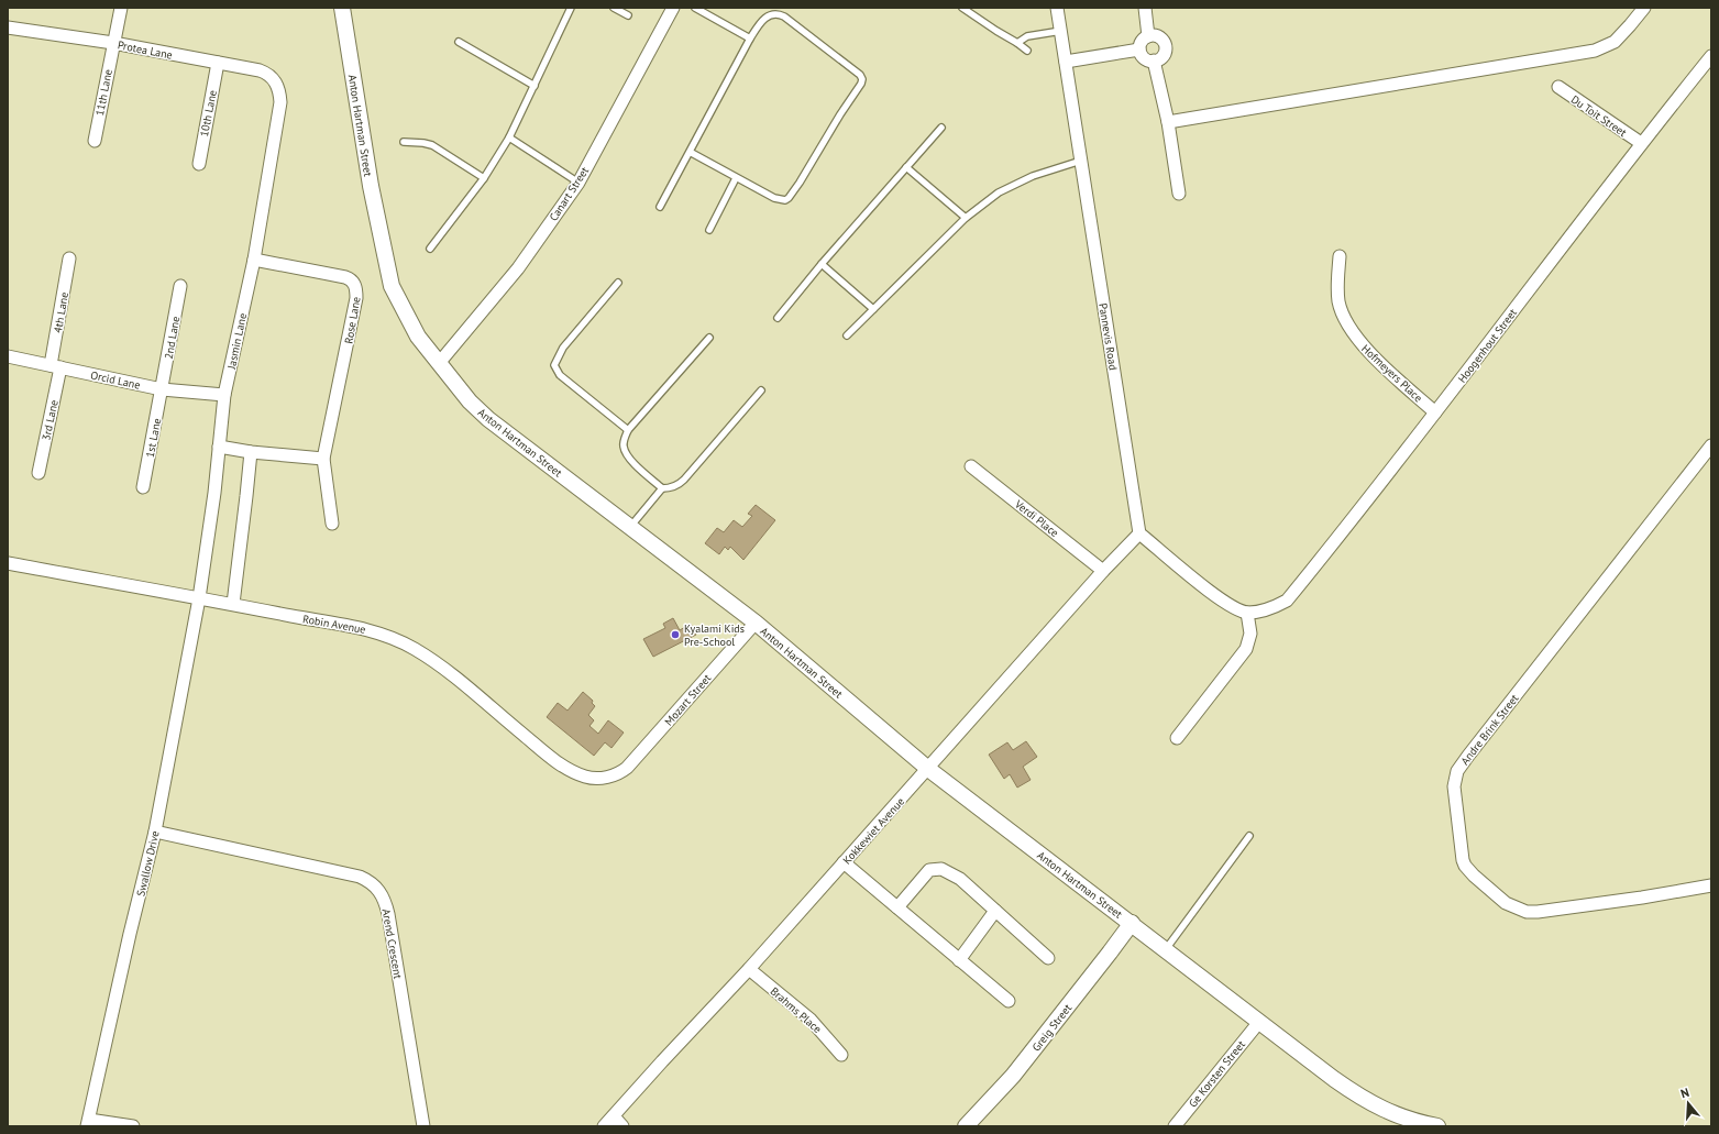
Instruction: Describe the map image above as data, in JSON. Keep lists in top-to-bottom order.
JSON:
{
  "streets": {
    "street": [
      "Protea Lane",
      "11th Lane",
      "10th Lane",
      "Du Toit Street",
      "Anton Hartman Street",
      "Canart Street",
      "4th Lane",
      "Rose Lane",
      "Pannevis Road",
      "2nd Lane",
      "Jasmin Lane",
      "Hoogenhout Street",
      "Hofmeyers Place",
      "Orcid Lane",
      "3rd Lane",
      "1st Lane",
      "Verdi Place",
      "Robin Avenue",
      "Mozart Street",
      "Andre Brink Street",
      "Kokkewiet Avenue",
      "Swallow Drive",
      "Arend Crescent",
      "Brahms Place",
      "Greig Street",
      "Ge Korsten Street"
    ]
  },
  "crossings": [
    ["Protea Lane", "11th Lane"],
    ["Protea Lane", "10th Lane"],
    ["Protea Lane", "Jasmin Lane"],
    ["Du Toit Street", "Hoogenhout Street"],
    ["Anton Hartman Street", "Canart Street"],
    ["Anton Hartman Street", "Mozart Street"],
    ["Anton Hartman Street", "Kokkewiet Avenue"],
    ["Anton Hartman Street", "Greig Street"],
    ["Anton Hartman Street", "Ge Korsten Street"],
    ["4th Lane", "Orcid Lane"],
    ["4th Lane", "3rd Lane"],
    ["Rose Lane", "Jasmin Lane"],
    ["Pannevis Road", "Kokkewiet Avenue"],
    ["2nd Lane", "Orcid Lane"],
    ["2nd Lane", "1st Lane"],
    ["Jasmin Lane", "Orcid Lane"],
    ["Jasmin Lane", "Robin Avenue"],
    ["Jasmin Lane", "Swallow Drive"],
    ["Hoogenhout Street", "Hofmeyers Place"],
    ["Orcid Lane", "3rd Lane"],
    ["Orcid Lane", "1st Lane"],
    ["Verdi Place", "Kokkewiet Avenue"],
    ["Robin Avenue", "Mozart Street"],
    ["Robin Avenue", "Swallow Drive"],
    ["Kokkewiet Avenue", "Brahms Place"],
    ["Swallow Drive", "Arend Crescent"]
  ],
  "places": ["Kyalami Kids Pre-School"],
  "north": "top"
}
